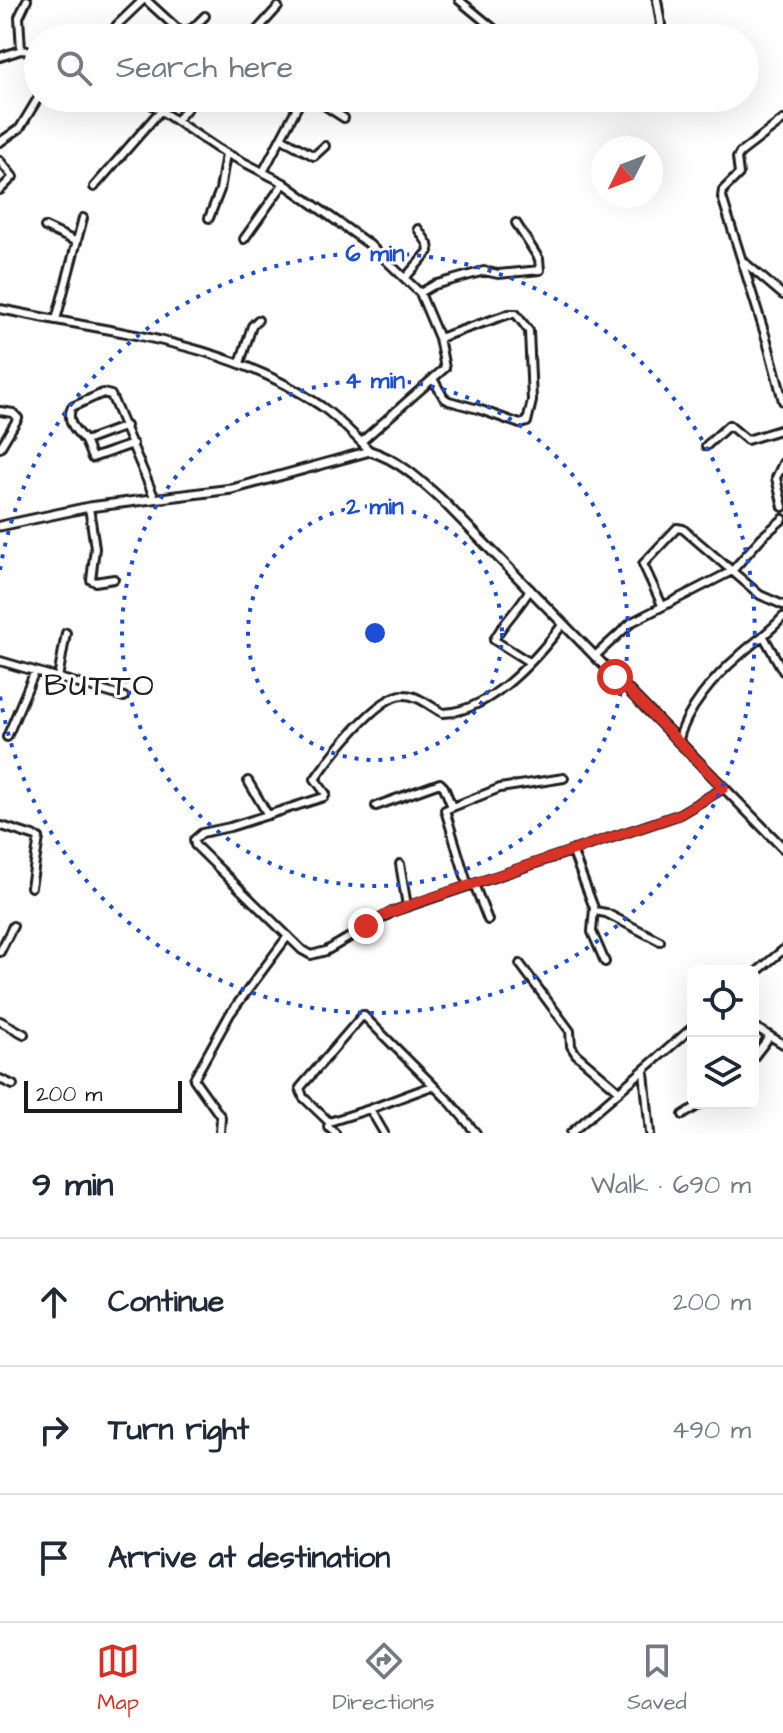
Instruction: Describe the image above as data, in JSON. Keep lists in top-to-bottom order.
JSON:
{
  "districts": ["BUTTO"],
  "scale_bar": "200 m",
  "north": "bottom left",
  "page": {
    "search": "Search here",
    "scale": "200 m",
    "heading": ["9 min", "Walk · 690 m"],
    "list": [
      ["Continue", "200 m"],
      ["Turn right", "490 m"],
      "Arrive at destination"
    ],
    "nav": ["Map", "Directions", "Saved"]
  },
  "rings": ["6 min", "4 min", "2 min"]
}
